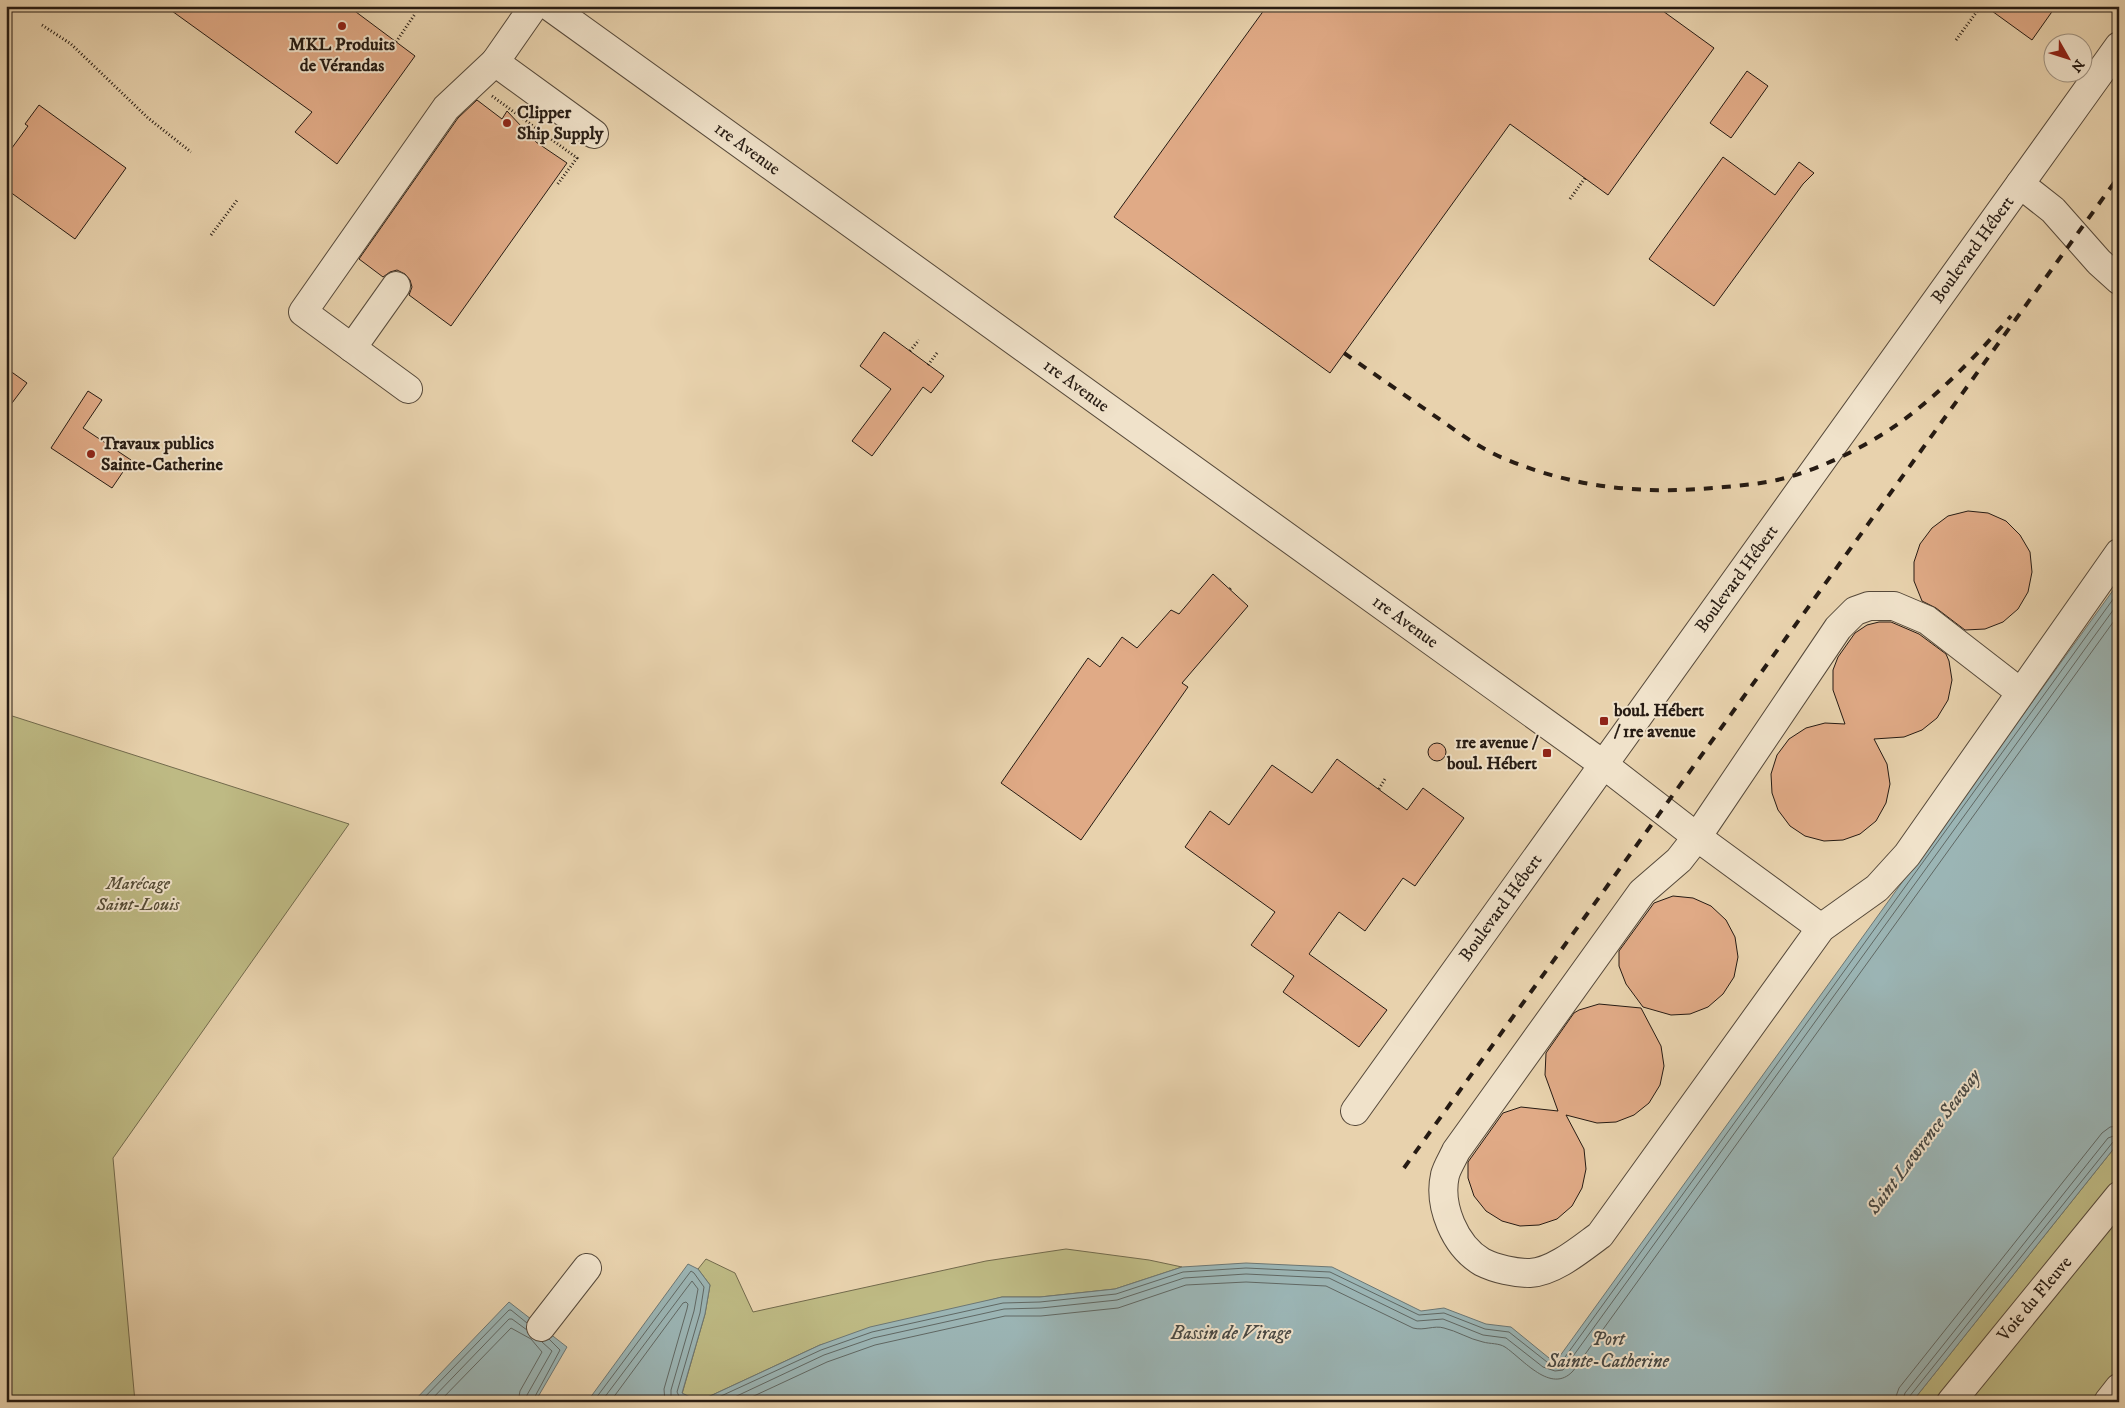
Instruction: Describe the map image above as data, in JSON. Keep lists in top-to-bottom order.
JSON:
{
  "streets": {
    "street": ["1re Avenue", "Boulevard Hébert", "Voie du Fleuve"]
  },
  "crossings": [
    ["1re Avenue", "Boulevard Hébert"]
  ],
  "water": ["Saint Lawrence Seaway", "Bassin de Virage", "Port Sainte-Catherine"],
  "parks": ["Marécage Saint-Louis"],
  "places": {
    "other": ["MKL Produits de Vérandas", "Clipper Ship Supply", "Travaux publics Sainte-Catherine"],
    "transit": ["boul. Hébert / 1re avenue", "1re avenue / boul. Hébert"]
  },
  "north": "bottom right"
}
